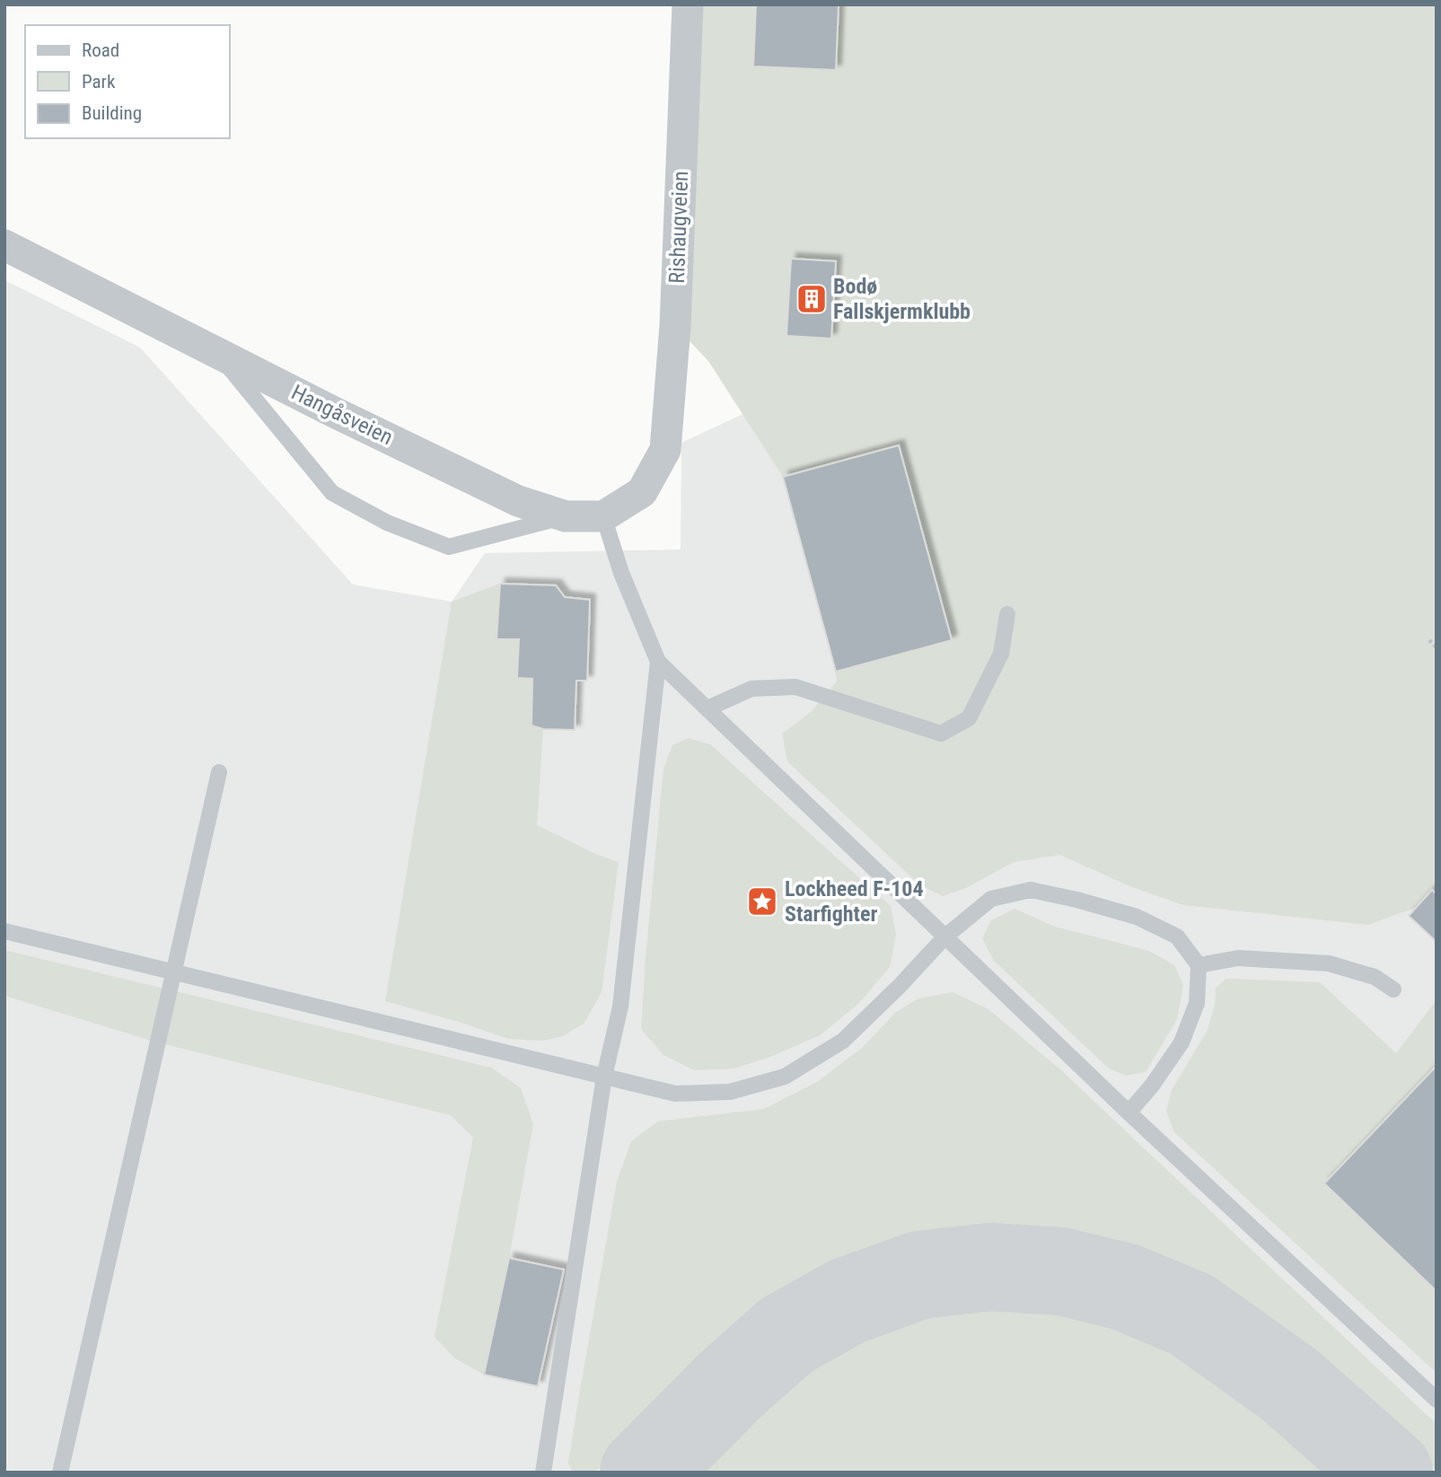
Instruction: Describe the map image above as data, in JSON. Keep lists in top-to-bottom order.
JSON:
{
  "streets": {
    "street": ["Rishaugveien", "Hangåsveien"]
  },
  "crossings": [
    ["Rishaugveien", "Hangåsveien"]
  ],
  "places": {
    "building": ["Bodø Fallskjermklubb"],
    "place": ["Lockheed F-104 Starfighter"]
  },
  "legend": ["Road", "Park", "Building"]
}
